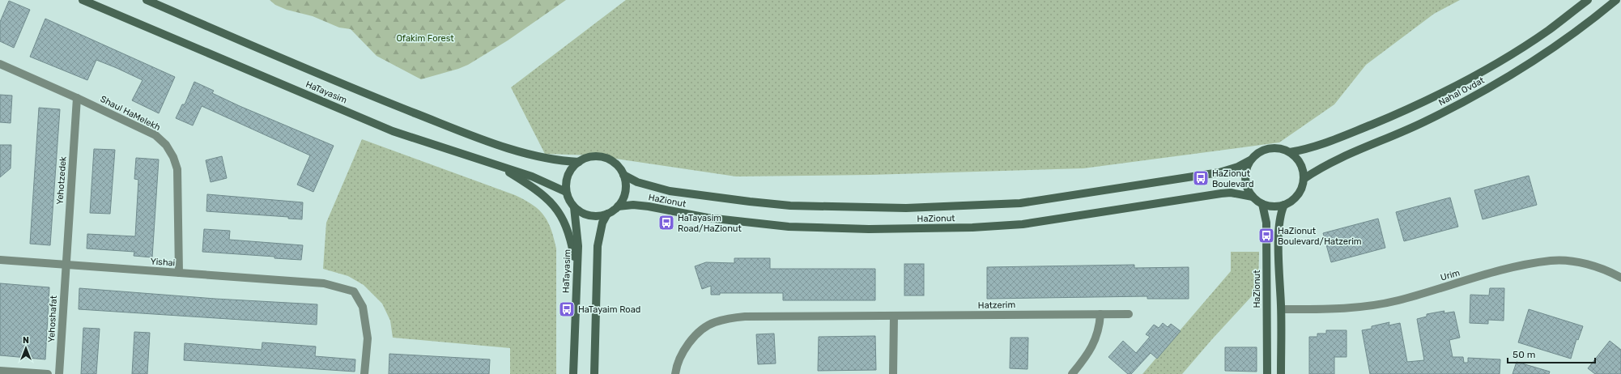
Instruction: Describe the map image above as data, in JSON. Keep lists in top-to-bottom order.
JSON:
{
  "streets": {
    "street": [
      "Nahal Ovdat",
      "HaTayasim",
      "Shaul HaMelekh",
      "Yehotzedek",
      "HaZionut",
      "Yishai",
      "Urim",
      "Hatzerim",
      "Yehoshafat"
    ]
  },
  "crossings": [
    ["Nahal Ovdat", "HaZionut"],
    ["HaTayasim", "HaZionut"],
    ["Shaul HaMelekh", "Yehotzedek"],
    ["Shaul HaMelekh", "Yishai"],
    ["Yehotzedek", "Yishai"],
    ["Yehotzedek", "Yehoshafat"],
    ["Yishai", "Yehoshafat"]
  ],
  "parks": ["Ofakim Forest"],
  "places": {
    "bus stop": [
      "HaZionut Boulevard",
      "HaTayasim Road/HaZionut",
      "HaZionut Boulevard/Hatzerim",
      "HaTayaim Road"
    ]
  },
  "scale_bar": "50 m",
  "north": "top"
}
